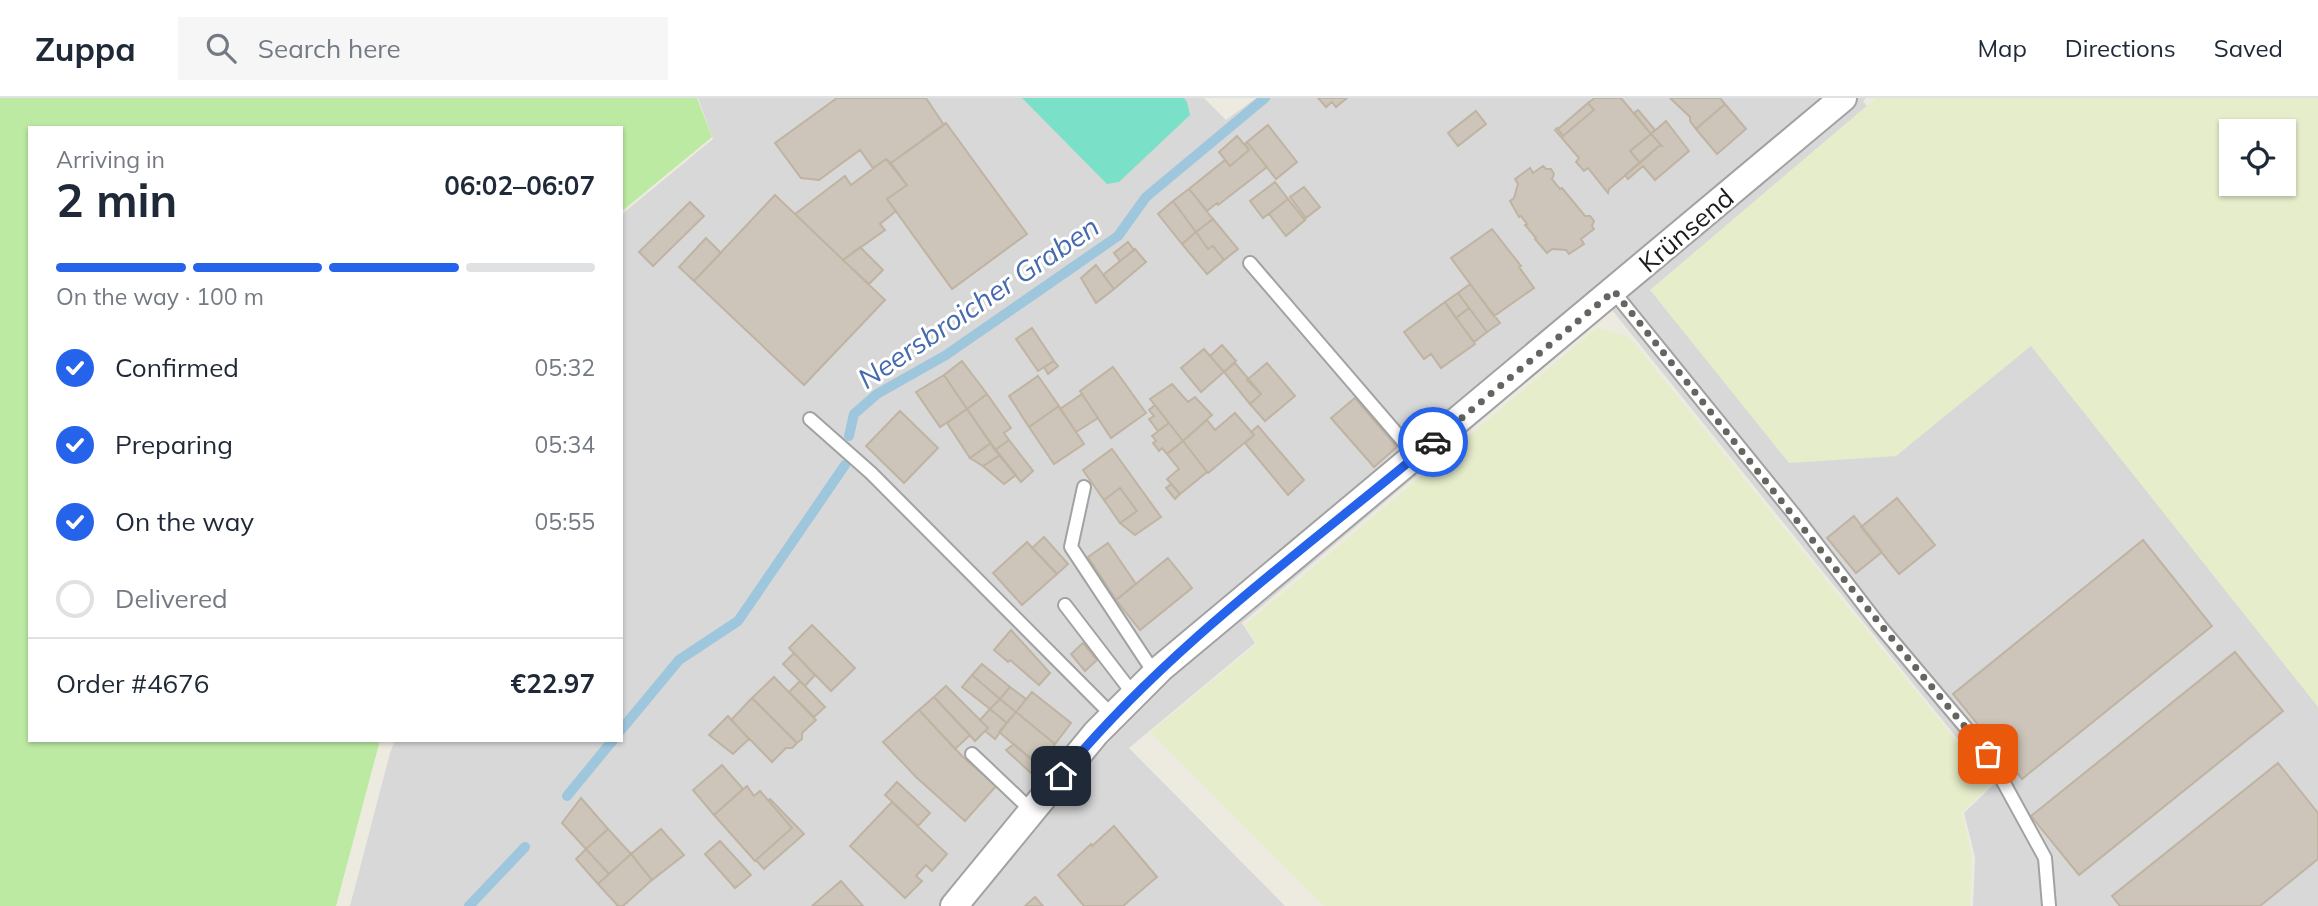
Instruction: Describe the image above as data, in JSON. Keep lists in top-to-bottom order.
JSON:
{
  "streets": {
    "street": ["Krünsend"]
  },
  "water": ["Neersbroicher Graben"],
  "page": {
    "header": "Zuppa",
    "search": "Search here",
    "nav": ["Map", "Directions", "Saved"],
    "heading": ["2 min", "Arriving in", "06:02–06:07"],
    "panel": ["Order #4676", "€22.97"],
    "bar": "On the way · 100 m",
    "list": [
      ["Confirmed", "05:32"],
      ["Preparing", "05:34"],
      ["On the way", "05:55"],
      "Delivered"
    ]
  }
}
